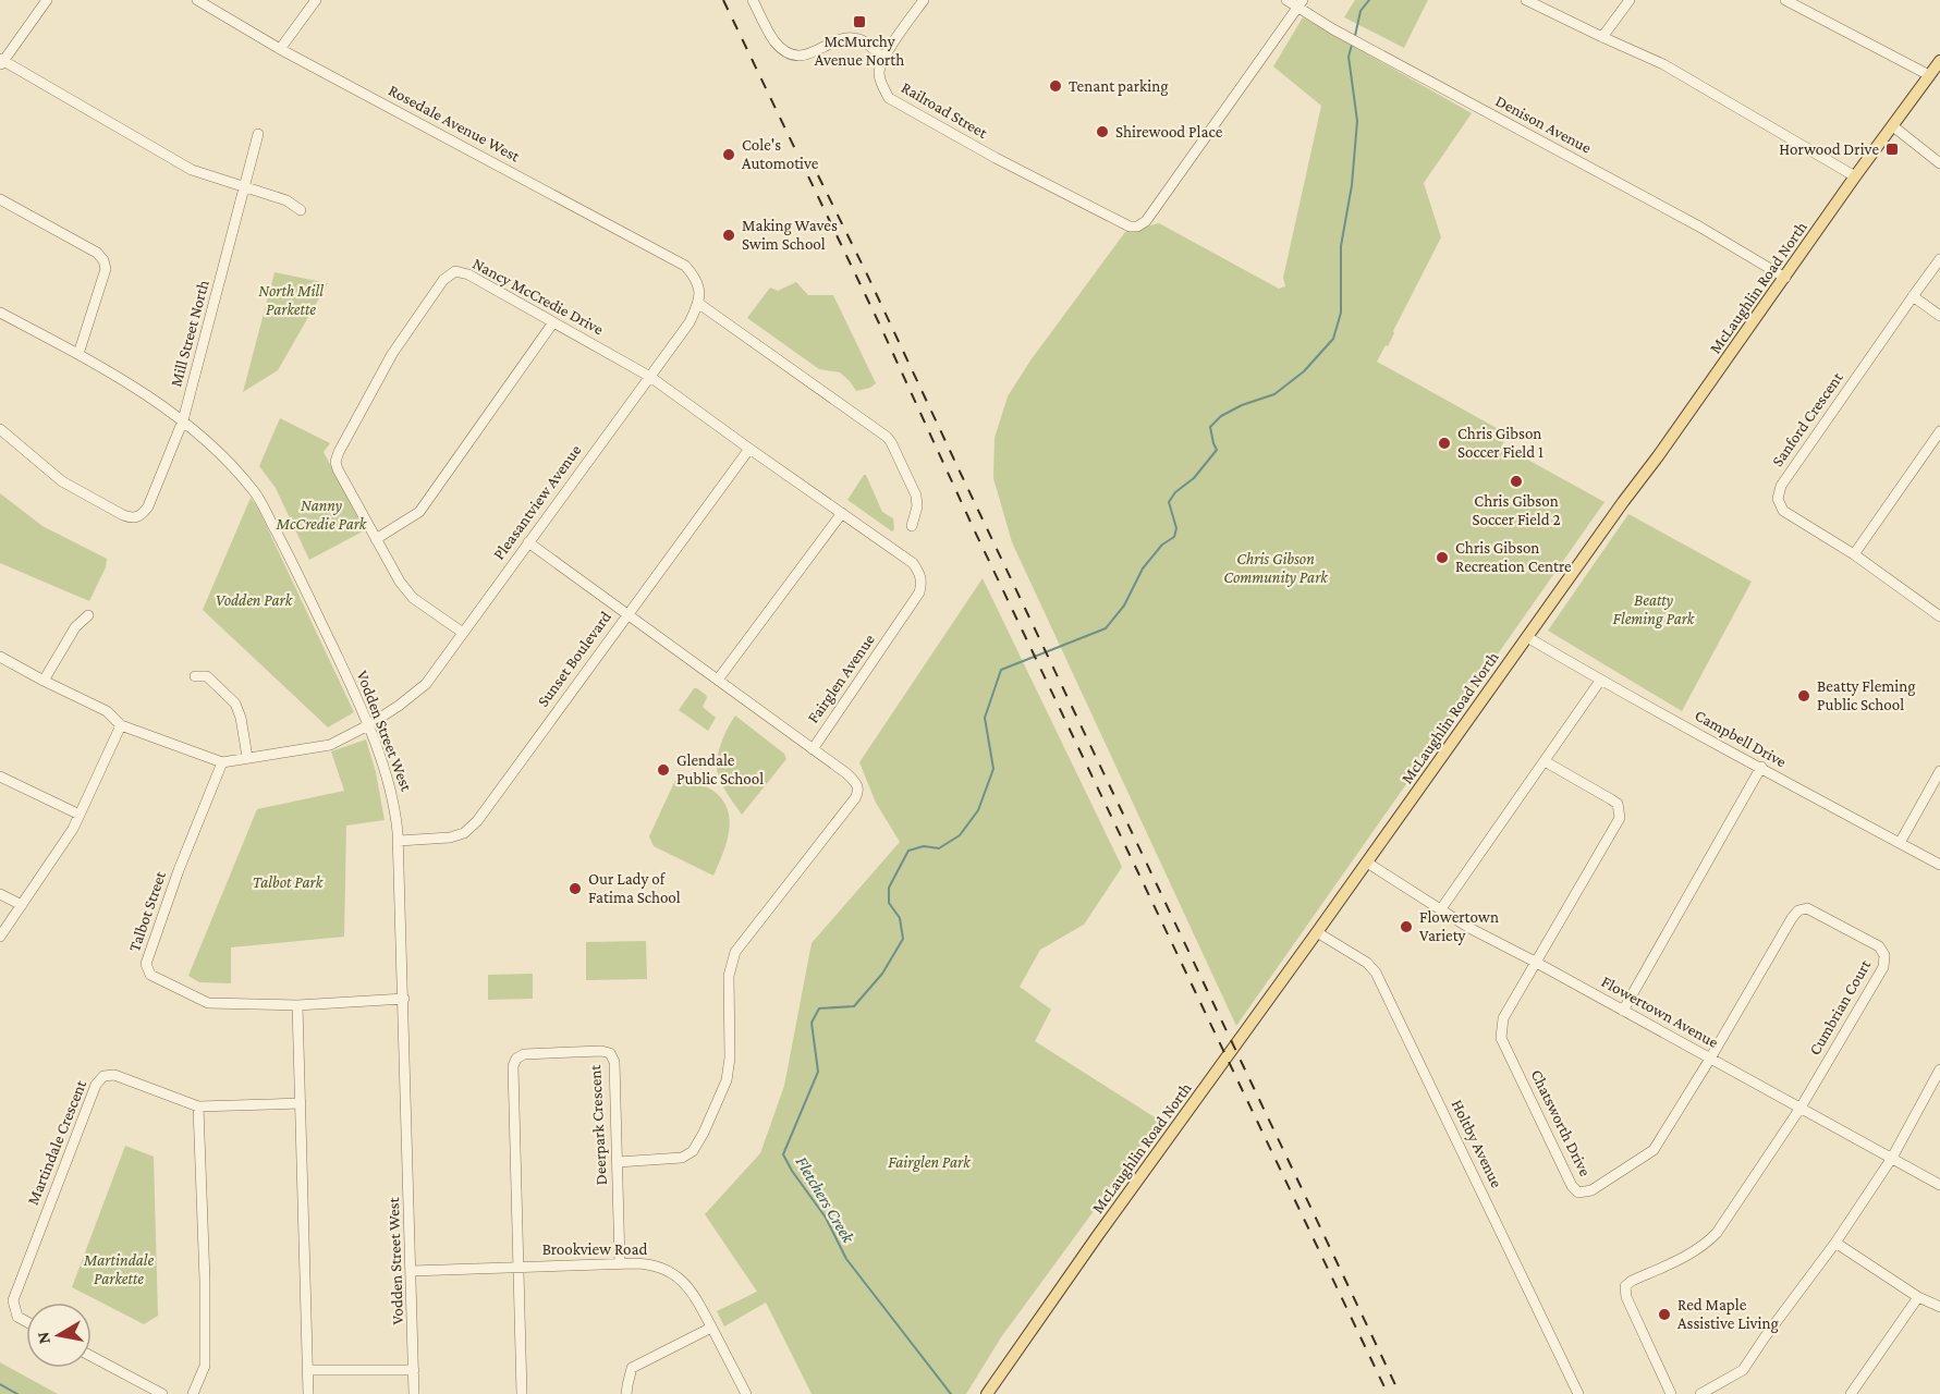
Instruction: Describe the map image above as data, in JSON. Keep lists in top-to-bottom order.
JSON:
{
  "streets": {
    "main road": ["McLaughlin Road North"],
    "street": [
      "Railroad Street",
      "Rosedale Avenue West",
      "Denison Avenue",
      "Nancy McCredie Drive",
      "Mill Street North",
      "Sanford Crescent",
      "Pleasantview Avenue",
      "Sunset Boulevard",
      "Fairglen Avenue",
      "Vodden Street West",
      "Campbell Drive",
      "Talbot Street",
      "Cumbrian Court",
      "Flowertown Avenue",
      "Chatsworth Drive",
      "Deerpark Crescent",
      "Martindale Crescent",
      "Holtby Avenue",
      "Brookview Road"
    ]
  },
  "crossings": [
    ["Railroad Street", "Denison Avenue"],
    ["Rosedale Avenue West", "Pleasantview Avenue"],
    ["Denison Avenue", "McLaughlin Road North"],
    ["McLaughlin Road North", "Campbell Drive"],
    ["McLaughlin Road North", "Flowertown Avenue"],
    ["McLaughlin Road North", "Holtby Avenue"],
    ["Nancy McCredie Drive", "Pleasantview Avenue"],
    ["Nancy McCredie Drive", "Fairglen Avenue"],
    ["Mill Street North", "Vodden Street West"],
    ["Pleasantview Avenue", "Fairglen Avenue"],
    ["Pleasantview Avenue", "Vodden Street West"],
    ["Pleasantview Avenue", "Talbot Street"],
    ["Sunset Boulevard", "Fairglen Avenue"],
    ["Sunset Boulevard", "Vodden Street West"],
    ["Fairglen Avenue", "Deerpark Crescent"],
    ["Vodden Street West", "Talbot Street"],
    ["Vodden Street West", "Brookview Road"],
    ["Cumbrian Court", "Flowertown Avenue"],
    ["Cumbrian Court", "Chatsworth Drive"],
    ["Flowertown Avenue", "Chatsworth Drive"],
    ["Deerpark Crescent", "Brookview Road"]
  ],
  "water": ["Fletchers Creek"],
  "parks": [
    "North Mill Parkette",
    "Nanny McCredie Park",
    "Chris Gibson Community Park",
    "Vodden Park",
    "Beatty Fleming Park",
    "Talbot Park",
    "Fairglen Park",
    "Martindale Parkette"
  ],
  "places": {
    "transit": ["McMurchy Avenue North", "Horwood Drive"],
    "other": [
      "Tenant parking",
      "Shirewood Place",
      "Cole's Automotive",
      "Making Waves Swim School",
      "Chris Gibson Soccer Field 1",
      "Chris Gibson Soccer Field 2",
      "Chris Gibson Recreation Centre",
      "Beatty Fleming Public School",
      "Glendale Public School",
      "Our Lady of Fatima School",
      "Flowertown Variety",
      "Red Maple Assistive Living"
    ]
  },
  "north": "left"
}
